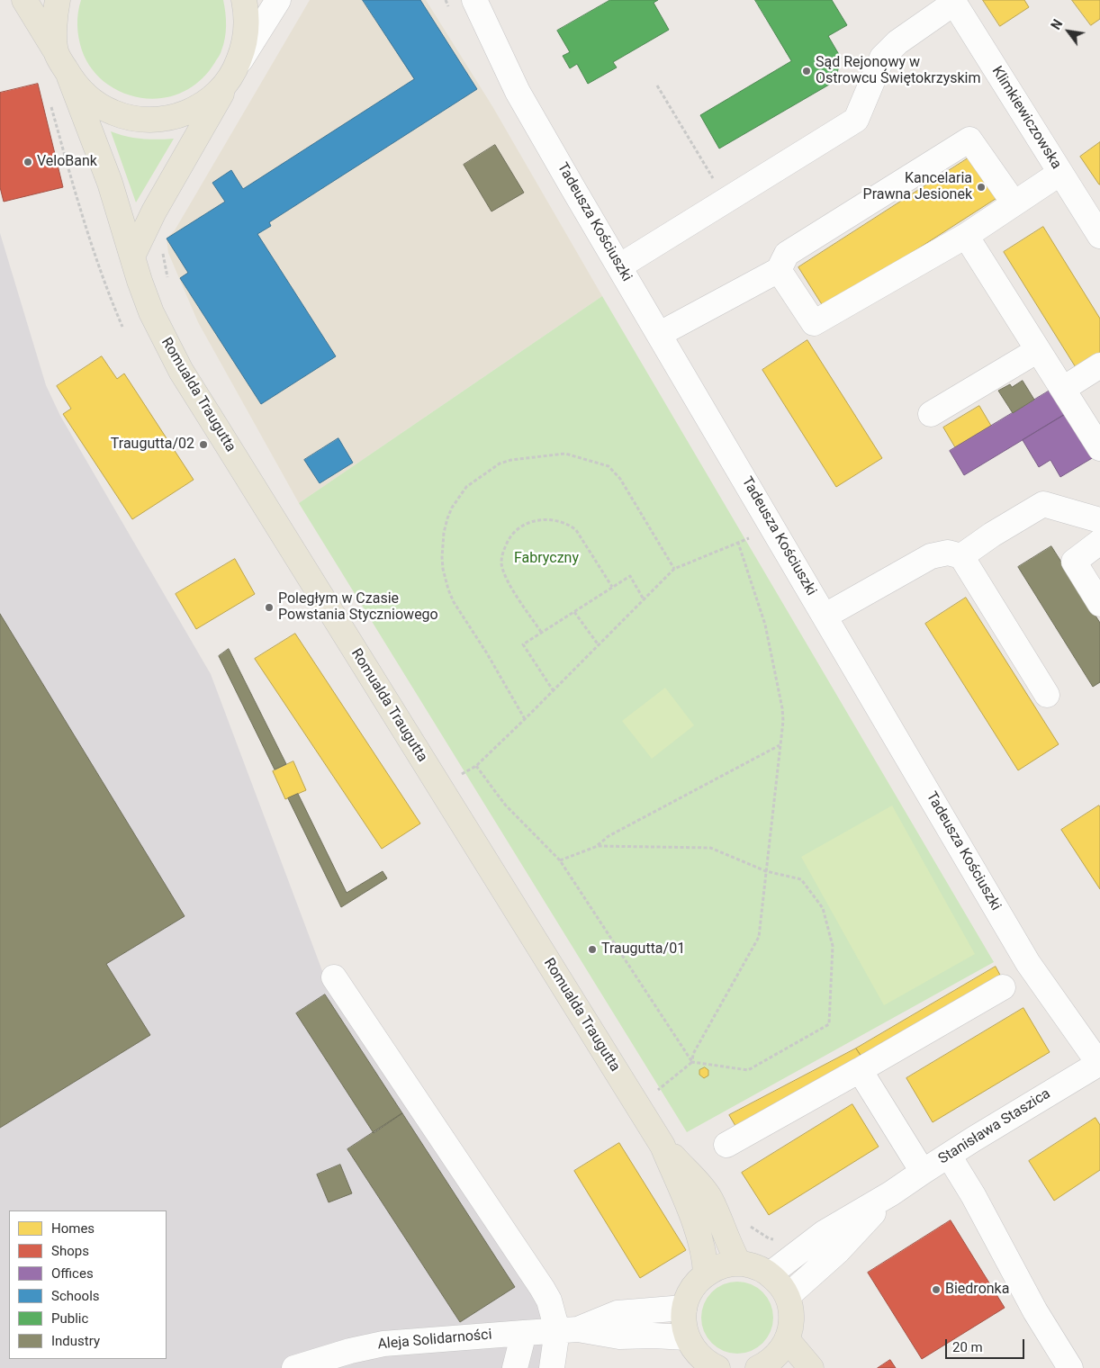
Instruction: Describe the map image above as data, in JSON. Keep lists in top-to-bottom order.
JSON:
{
  "streets": {
    "main road": ["Romualda Traugutta"],
    "street": [
      "Klimkiewiczowska",
      "Tadeusza Kościuszki",
      "Stanisława Staszica",
      "Aleja Solidarności"
    ]
  },
  "crossings": [
    ["Tadeusza Kościuszki", "Stanisława Staszica"]
  ],
  "parks": ["Fabryczny"],
  "places": [
    "Sąd Rejonowy w Ostrowcu Świętokrzyskim",
    "VeloBank",
    "Kancelaria Prawna Jesionek",
    "Traugutta/02",
    "Poległym w Czasie Powstania Styczniowego",
    "Traugutta/01",
    "Biedronka"
  ],
  "legend": [
    "Homes",
    "Shops",
    "Offices",
    "Schools",
    "Public",
    "Industry"
  ],
  "scale_bar": "20 m",
  "north": "top left"
}
